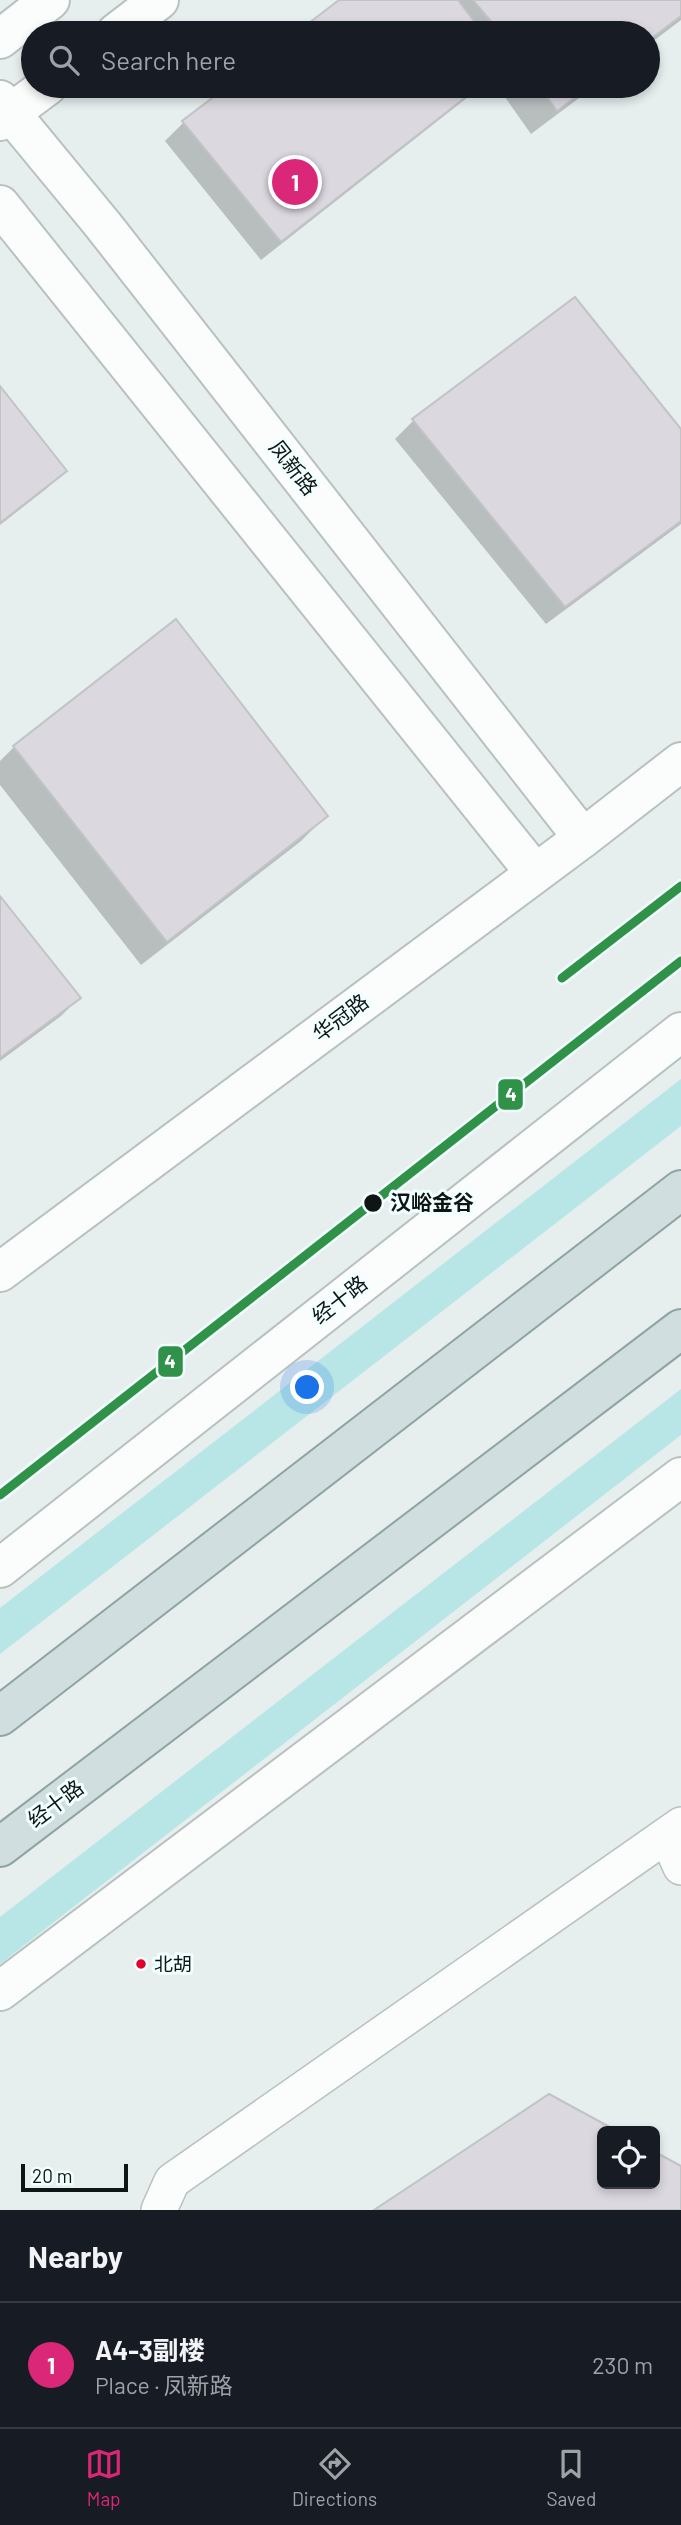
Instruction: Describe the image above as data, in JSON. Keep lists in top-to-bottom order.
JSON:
{
  "streets": {
    "highway": ["经十路"],
    "street": ["凤新路", "华冠路"]
  },
  "crossings": [
    ["凤新路", "华冠路"]
  ],
  "places": ["汉峪金谷", "北胡"],
  "lines": ["transit line 4"],
  "scale_bar": "20 m",
  "page": {
    "search": "Search here",
    "pins": "1",
    "scale": "20 m",
    "heading": "Nearby",
    "list": [
      {
        "mark": "1",
        "name": "A4-3副楼",
        "note": "Place · 凤新路",
        "value": "230 m"
      }
    ],
    "nav": ["Map", "Directions", "Saved"]
  }
}
